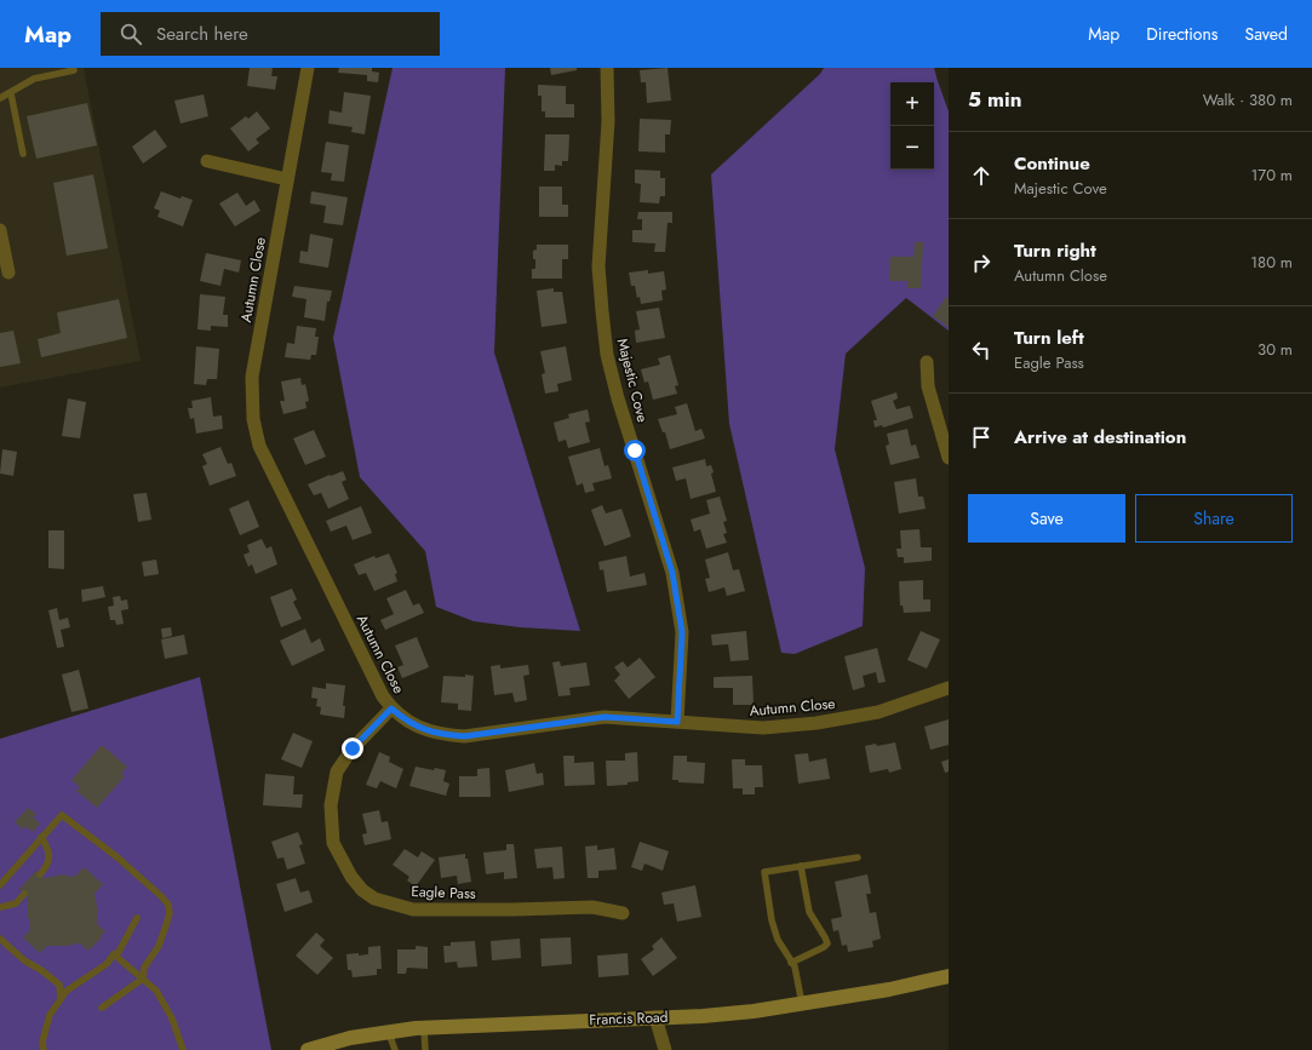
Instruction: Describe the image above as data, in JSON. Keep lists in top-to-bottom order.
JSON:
{
  "streets": {
    "street": [
      "Autumn Close",
      "Majestic Cove",
      "Eagle Pass",
      "Francis Road"
    ]
  },
  "crossings": [
    ["Autumn Close", "Majestic Cove"],
    ["Autumn Close", "Eagle Pass"]
  ],
  "page": {
    "header": "Map",
    "search": "Search here",
    "nav": ["Map", "Directions", "Saved"],
    "heading": ["5 min", "Walk · 380 m"],
    "map_buttons": ["+", "−"],
    "list": [
      ["Continue", "Majestic Cove", "170 m"],
      ["Turn right", "Autumn Close", "180 m"],
      ["Turn left", "Eagle Pass", "30 m"],
      "Arrive at destination"
    ],
    "buttons": ["Save", "Share"]
  }
}
